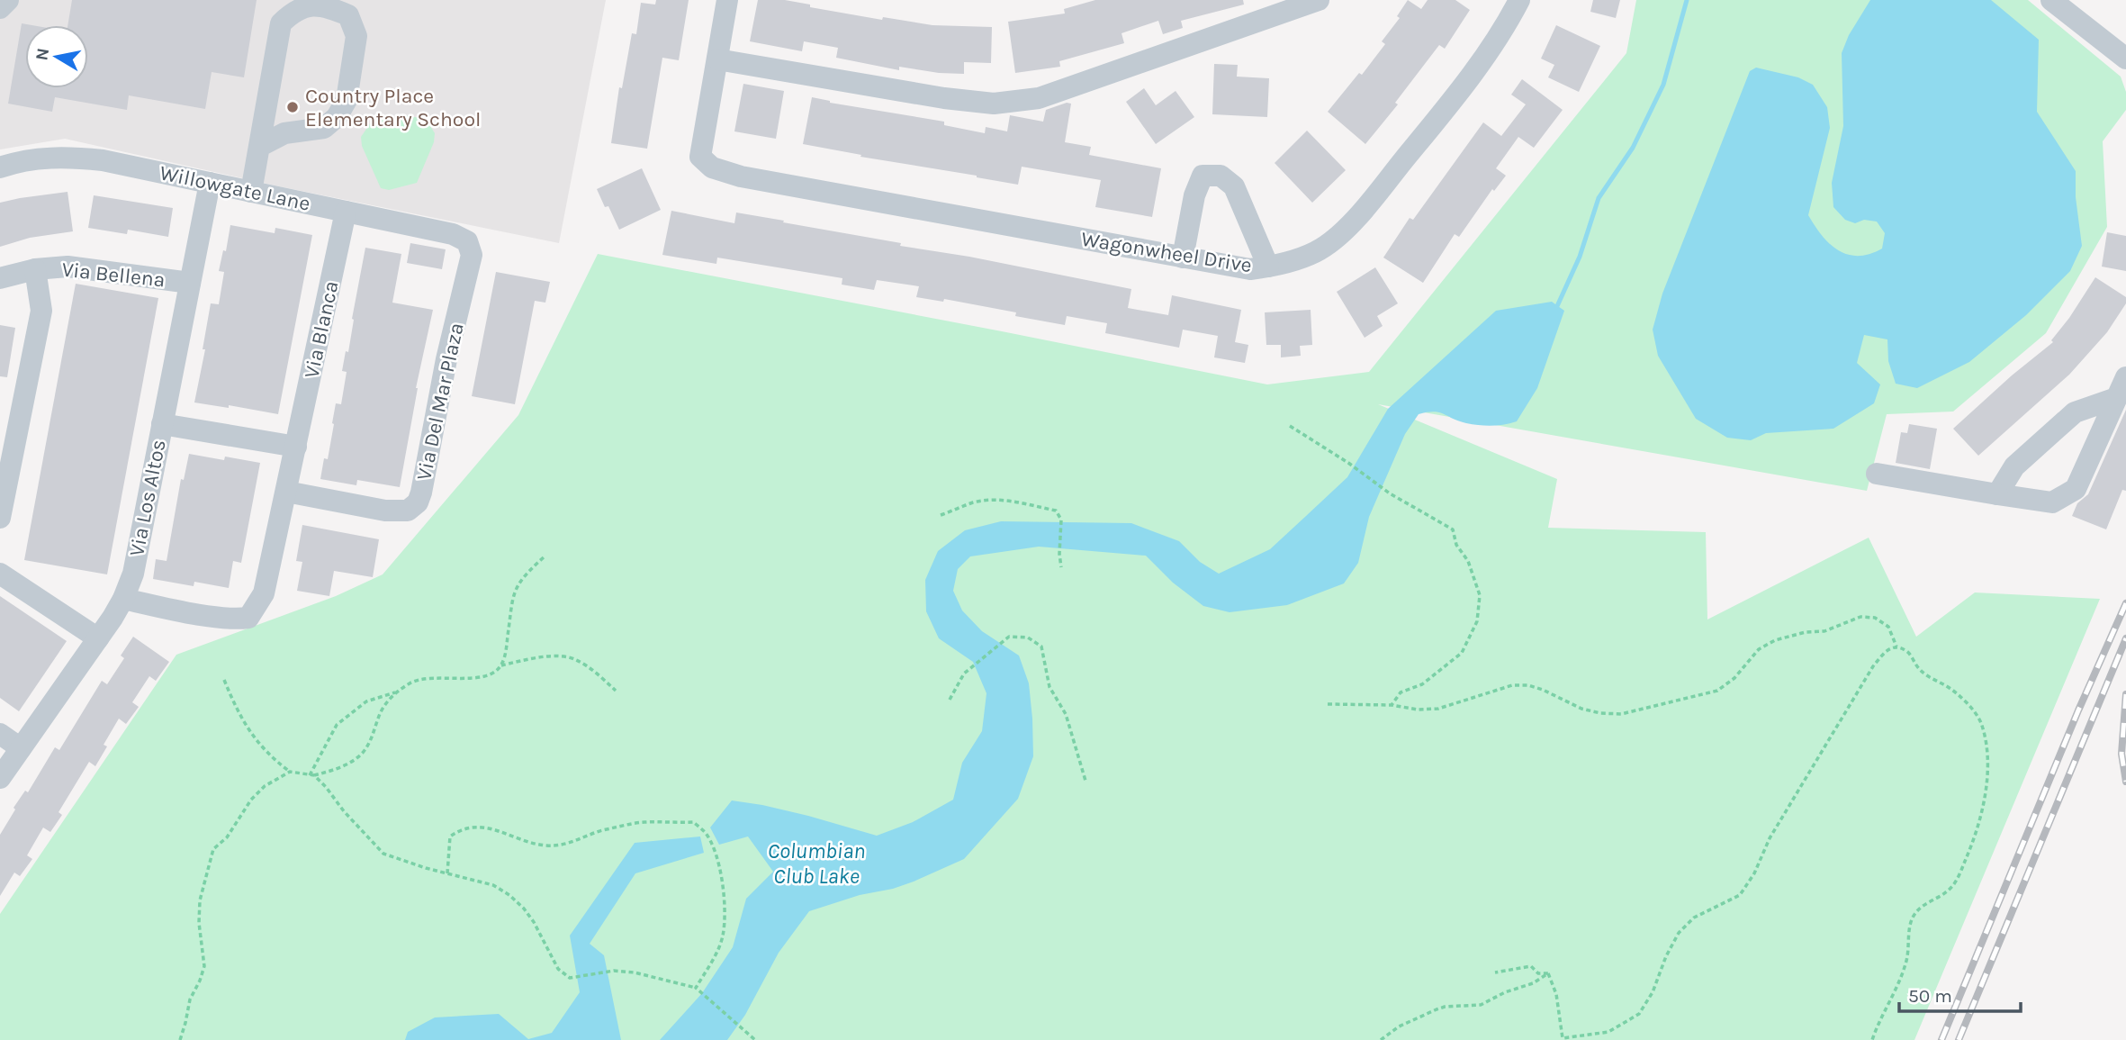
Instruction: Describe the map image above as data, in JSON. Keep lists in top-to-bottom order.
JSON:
{
  "streets": {
    "street": [
      "Willowgate Lane",
      "Wagonwheel Drive",
      "Via Bellena",
      "Via Blanca",
      "Via Del Mar Plaza",
      "Via Los Altos"
    ]
  },
  "crossings": [
    ["Willowgate Lane", "Via Blanca"],
    ["Willowgate Lane", "Via Del Mar Plaza"],
    ["Willowgate Lane", "Via Los Altos"],
    ["Via Bellena", "Via Los Altos"],
    ["Via Blanca", "Via Del Mar Plaza"],
    ["Via Blanca", "Via Los Altos"]
  ],
  "water": ["Columbian Club Lake"],
  "places": ["Country Place Elementary School"],
  "scale_bar": "50 m",
  "north": "left"
}
